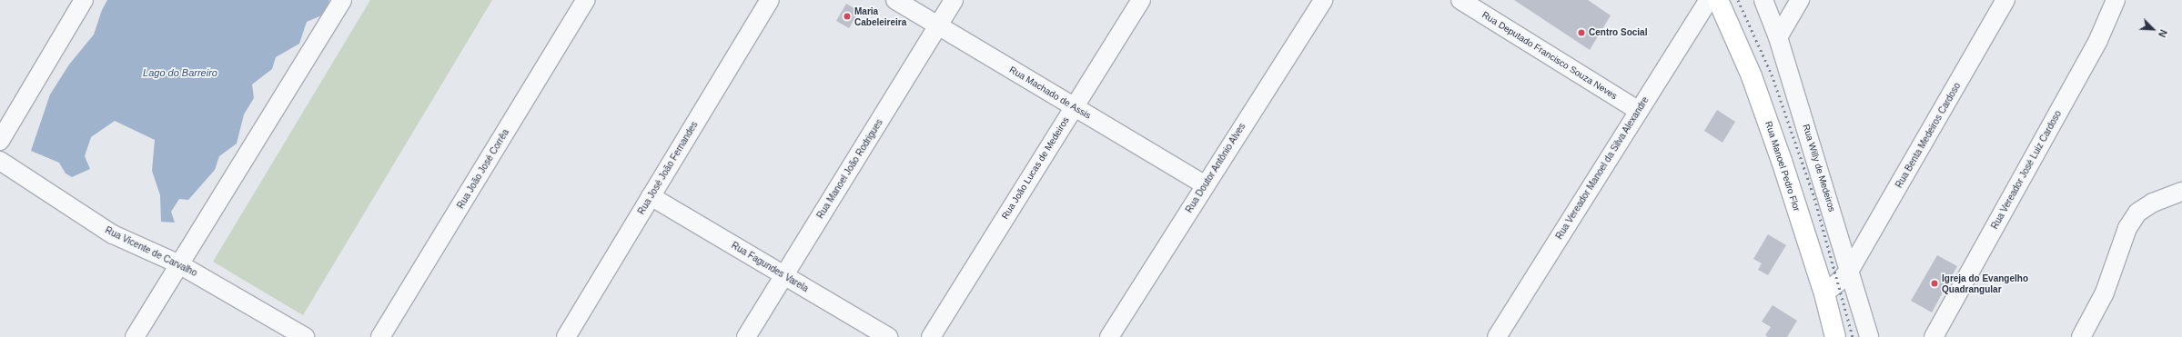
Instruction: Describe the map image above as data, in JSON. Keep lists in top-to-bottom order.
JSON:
{
  "streets": {
    "main road": ["Rua Manoel Pedro Flor"],
    "street": [
      "Rua Deputado Francisco Souza Neves",
      "Rua Machado de Assis",
      "Rua Benta Medeiros Cardoso",
      "Rua José João Fernandes",
      "Rua João Lucas de Medeiros",
      "Rua Doutor Antônio Alves",
      "Rua Vereador Manoel da Silva Alexandre",
      "Rua Willy de Medeiros",
      "Rua João José Corrêa",
      "Rua Manoel João Rodrigues",
      "Rua Vereador José Luiz Cardoso",
      "Rua Vicente de Carvalho",
      "Rua Fagundes Varela"
    ]
  },
  "crossings": [
    ["Rua Deputado Francisco Souza Neves", "Rua Vereador Manoel da Silva Alexandre"],
    ["Rua Machado de Assis", "Rua João Lucas de Medeiros"],
    ["Rua Machado de Assis", "Rua Doutor Antônio Alves"],
    ["Rua Machado de Assis", "Rua Manoel João Rodrigues"],
    ["Rua Benta Medeiros Cardoso", "Rua Manoel Pedro Flor"],
    ["Rua Benta Medeiros Cardoso", "Rua Willy de Medeiros"],
    ["Rua José João Fernandes", "Rua Fagundes Varela"],
    ["Rua Manoel João Rodrigues", "Rua Fagundes Varela"]
  ],
  "water": ["Lago do Barreiro"],
  "places": ["Maria Cabeleireira", "Centro Social", "Igreja do Evangelho Quadrangular"],
  "north": "bottom right"
}
